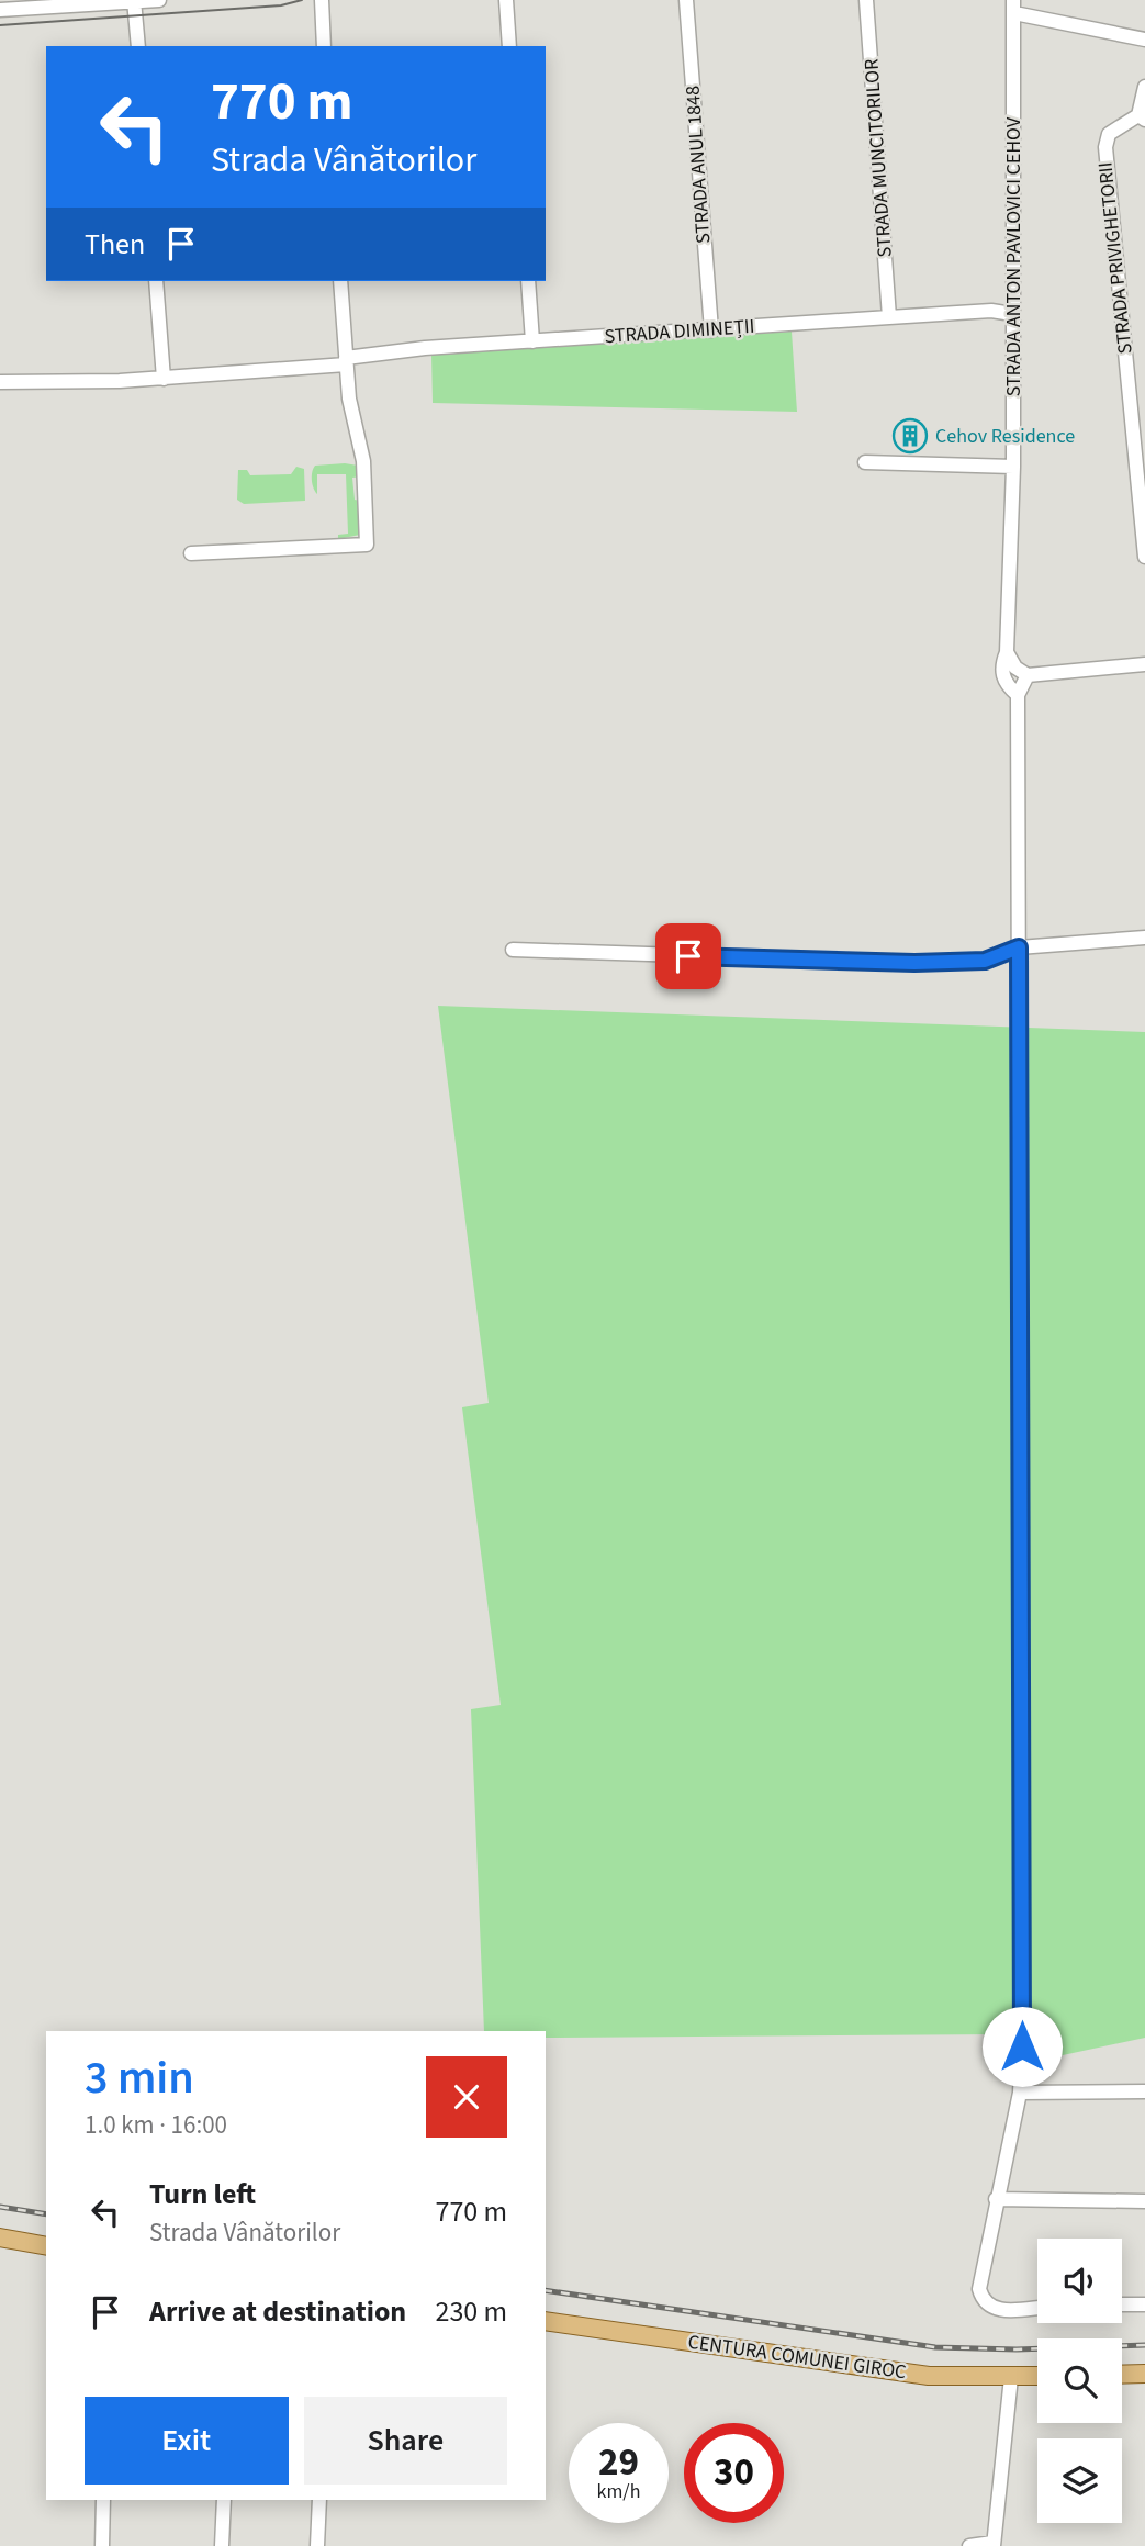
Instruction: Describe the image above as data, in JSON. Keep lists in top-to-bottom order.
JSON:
{
  "streets": {
    "main road": ["CENTURA COMUNEI GIROC"],
    "street": [
      "STRADA MUNCITORILOR",
      "STRADA ANUL 1848",
      "STRADA ANTON PAVLOVICI CEHOV",
      "STRADA PRIVIGHETORII",
      "STRADA DIMINEȚII"
    ]
  },
  "crossings": [
    ["STRADA MUNCITORILOR", "STRADA DIMINEȚII"],
    ["STRADA ANUL 1848", "STRADA DIMINEȚII"],
    ["STRADA ANTON PAVLOVICI CEHOV", "STRADA DIMINEȚII"]
  ],
  "places": {
    "building": ["Cehov Residence"]
  },
  "page": {
    "turn": ["770 m", "Strada Vânătorilor"],
    "then": "Then",
    "heading": ["3 min", "1.0 km · 16:00"],
    "list": [
      {
        "name": "Turn left",
        "note": "Strada Vânătorilor",
        "value": "770 m"
      },
      {
        "name": "Arrive at destination",
        "value": "230 m"
      }
    ],
    "buttons": ["Exit", "Share"],
    "speed": "29 km/h",
    "limit": "30"
  }
}
